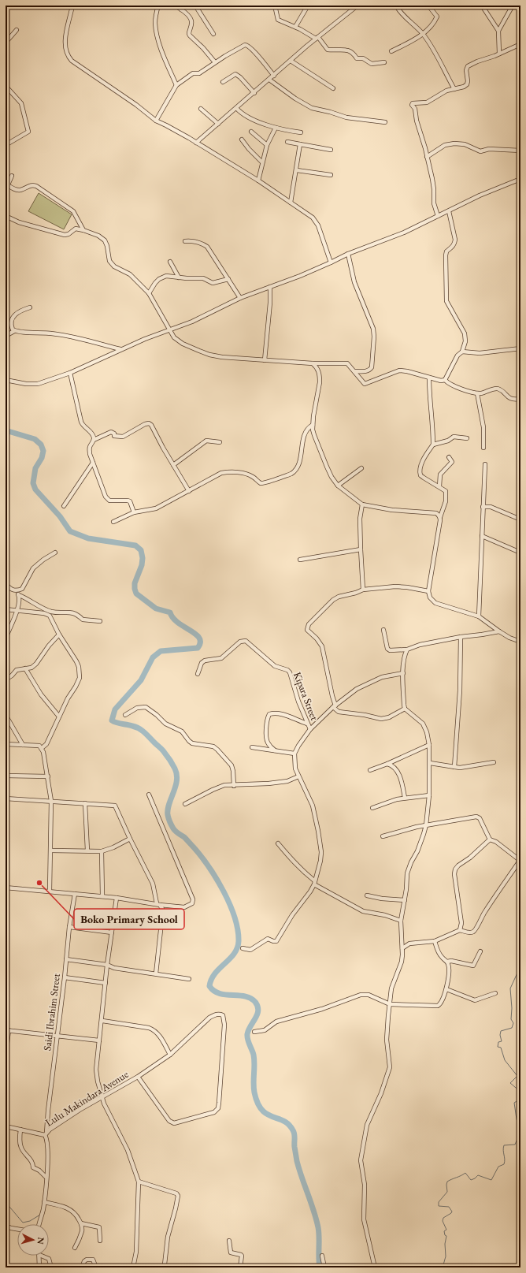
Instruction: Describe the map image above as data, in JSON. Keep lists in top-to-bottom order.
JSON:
{
  "streets": {
    "street": ["Kipara Street", "Saidi Ibrahim Street", "Lulu Makindara Avenue"]
  },
  "crossings": [
    ["Saidi Ibrahim Street", "Lulu Makindara Avenue"]
  ],
  "places": ["Boko Primary School"],
  "north": "right"
}
